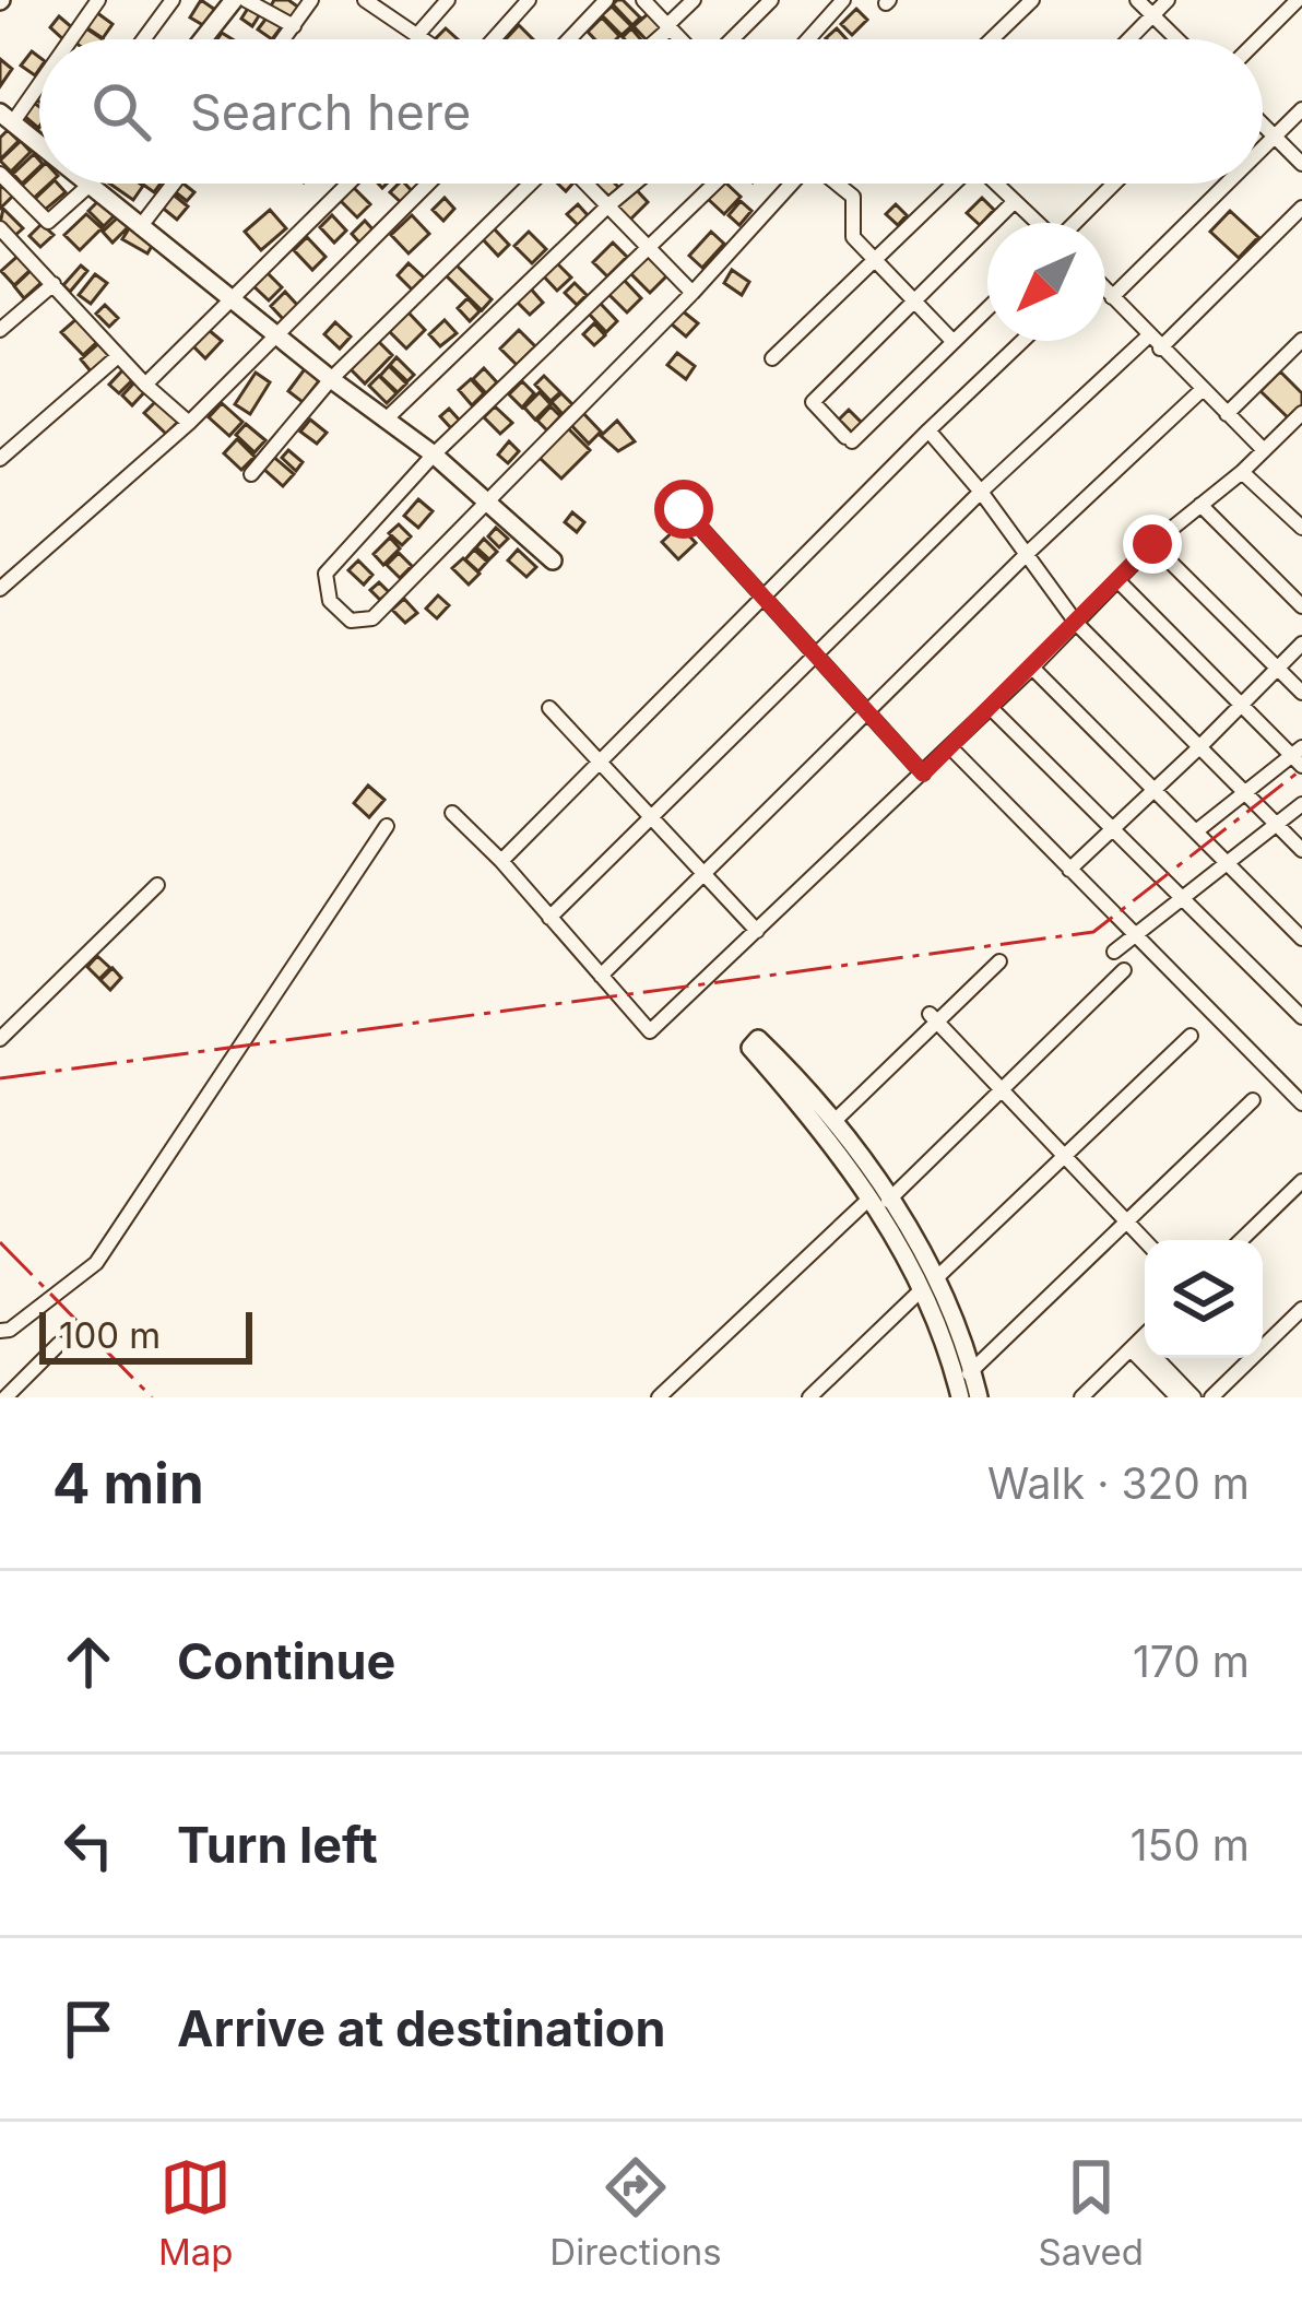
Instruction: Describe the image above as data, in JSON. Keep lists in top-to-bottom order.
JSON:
{
  "scale_bar": "100 m",
  "north": "bottom left",
  "page": {
    "search": "Search here",
    "scale": "100 m",
    "heading": ["4 min", "Walk · 320 m"],
    "list": [
      ["Continue", "170 m"],
      ["Turn left", "150 m"],
      "Arrive at destination"
    ],
    "nav": ["Map", "Directions", "Saved"]
  }
}
